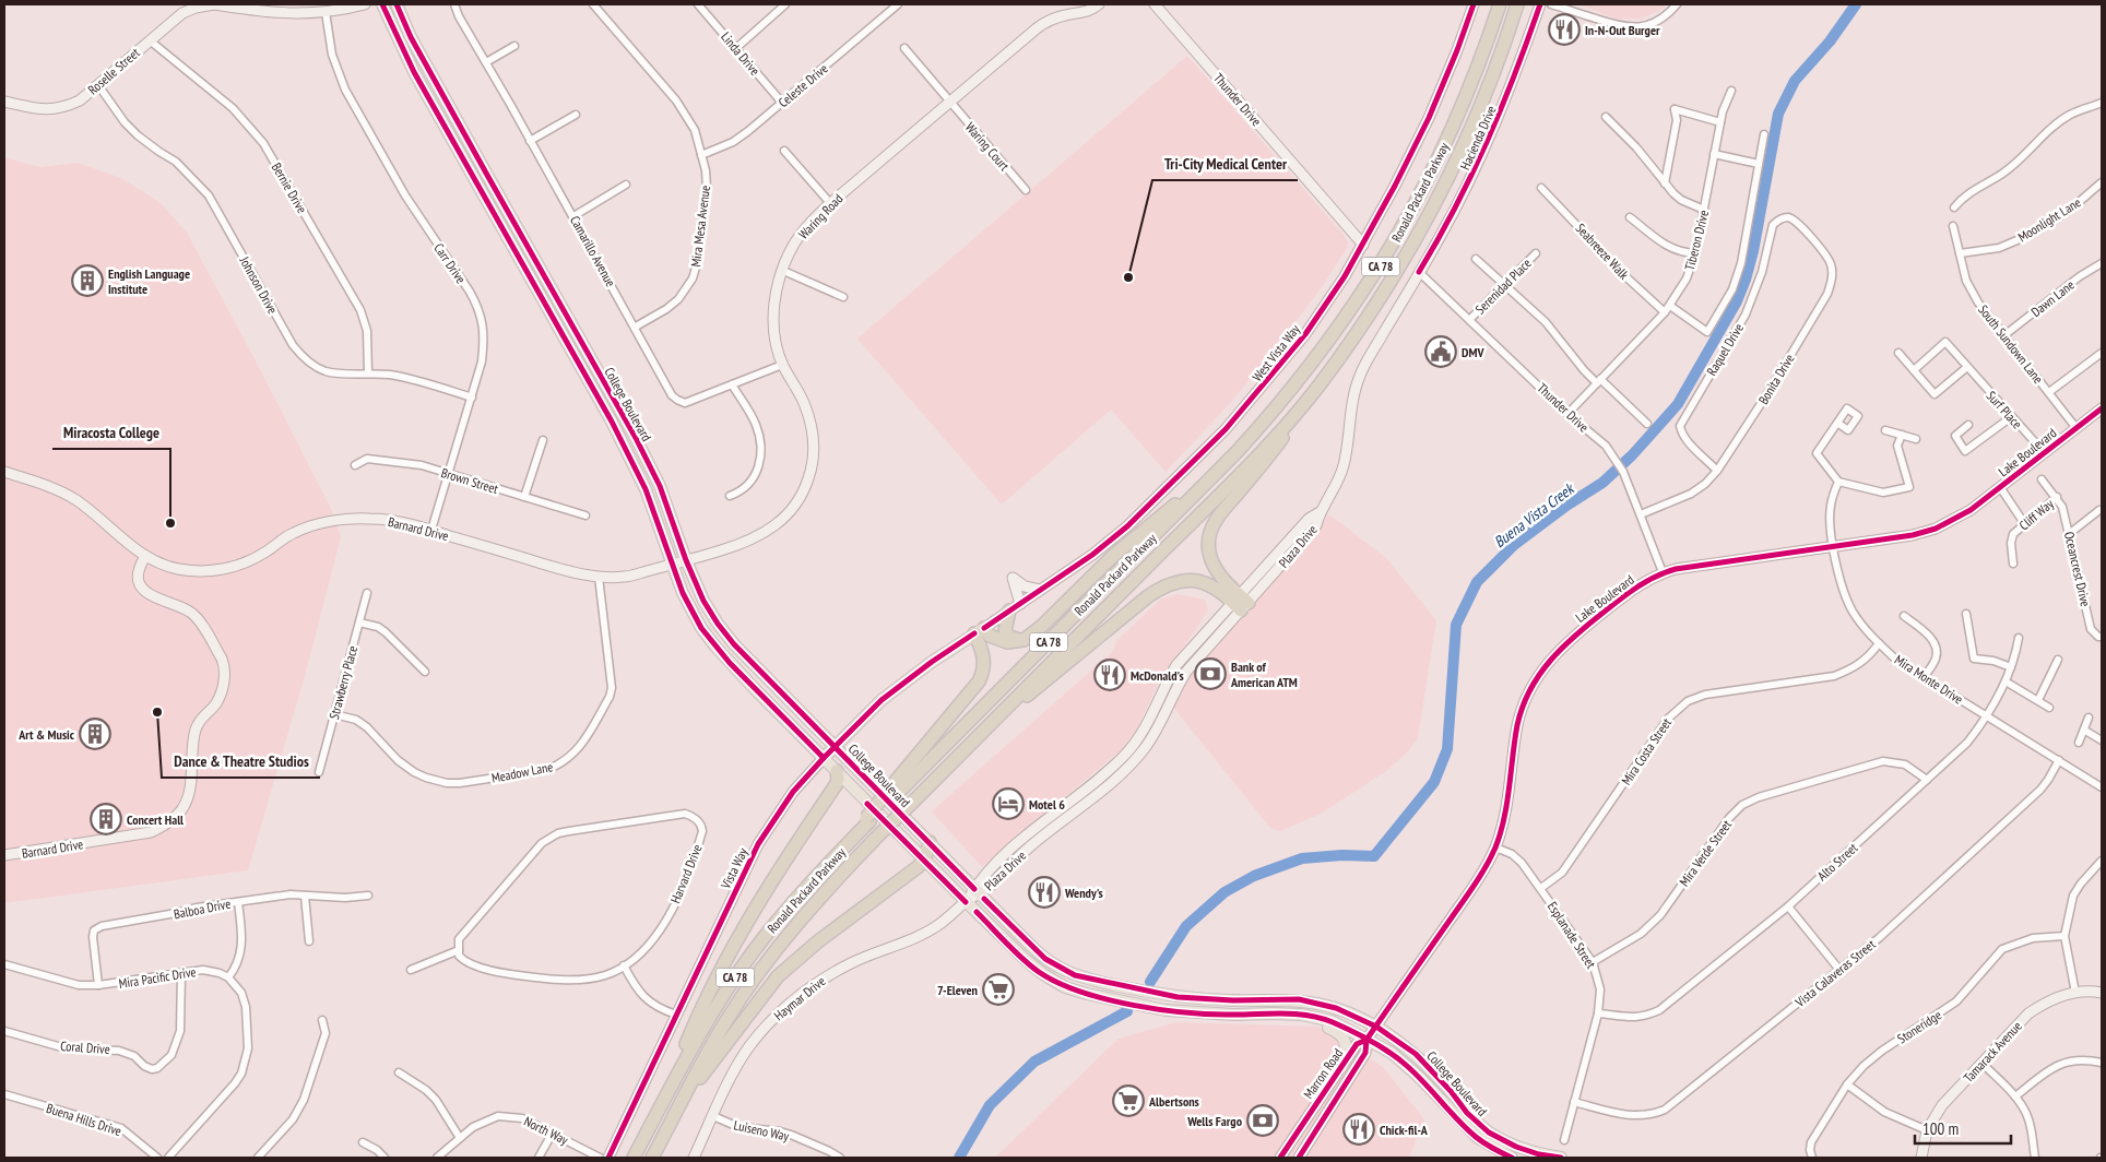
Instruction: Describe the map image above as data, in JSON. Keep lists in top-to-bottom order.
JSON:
{
  "streets": {
    "highway": ["Ronald Packard Parkway", "CA 78"],
    "main road": [
      "Roselle Street",
      "Thunder Drive",
      "Hacienda Drive",
      "Waring Road",
      "West Vista Way",
      "College Boulevard",
      "Lake Boulevard",
      "Barnard Drive",
      "Plaza Drive",
      "Vista Way",
      "Haymar Drive",
      "Tamarack Avenue",
      "Marron Road"
    ],
    "street": [
      "Linda Drive",
      "Celeste Drive",
      "Waring Court",
      "Bernie Drive",
      "Moonlight Lane",
      "Mira Mesa Avenue",
      "Tiberon Drive",
      "Camarillo Avenue",
      "Seabreeze Walk",
      "Carr Drive",
      "Johnson Drive",
      "Serenidad Place",
      "Dawn Lane",
      "South Sundown Lane",
      "Raquel Drive",
      "Bonita Drive",
      "Surf Place",
      "Brown Street",
      "Cliff Way",
      "Oceancrest Drive",
      "Mira Monte Drive",
      "Strawberry Place",
      "Mira Costa Street",
      "Meadow Lane",
      "Mira Verde Street",
      "Alto Street",
      "Harvard Drive",
      "Balboa Drive",
      "Esplanade Street",
      "Vista Calaveras Street",
      "Mira Pacific Drive",
      "Stoneridge",
      "Coral Drive",
      "Buena Hills Drive",
      "North Way",
      "Luiseno Way"
    ]
  },
  "crossings": [
    ["Linda Drive", "Celeste Drive"],
    ["Roselle Street", "Bernie Drive"],
    ["Roselle Street", "Carr Drive"],
    ["Roselle Street", "Johnson Drive"],
    ["Celeste Drive", "Mira Mesa Avenue"],
    ["Thunder Drive", "Hacienda Drive"],
    ["Thunder Drive", "Tiberon Drive"],
    ["Thunder Drive", "Serenidad Place"],
    ["Thunder Drive", "West Vista Way"],
    ["Thunder Drive", "Bonita Drive"],
    ["Thunder Drive", "Lake Boulevard"],
    ["Thunder Drive", "Plaza Drive"],
    ["Hacienda Drive", "Plaza Drive"],
    ["Waring Court", "Waring Road"],
    ["Bernie Drive", "Johnson Drive"],
    ["Waring Road", "Camarillo Avenue"],
    ["Waring Road", "College Boulevard"],
    ["Waring Road", "Barnard Drive"],
    ["Moonlight Lane", "South Sundown Lane"],
    ["Mira Mesa Avenue", "Camarillo Avenue"],
    ["Tiberon Drive", "Seabreeze Walk"],
    ["Carr Drive", "Johnson Drive"],
    ["Carr Drive", "Brown Street"],
    ["Carr Drive", "Barnard Drive"],
    ["Dawn Lane", "South Sundown Lane"],
    ["South Sundown Lane", "Lake Boulevard"],
    ["Raquel Drive", "Bonita Drive"],
    ["West Vista Way", "Vista Way"],
    ["College Boulevard", "Lake Boulevard"],
    ["College Boulevard", "Barnard Drive"],
    ["College Boulevard", "Plaza Drive"],
    ["College Boulevard", "Vista Way"],
    ["College Boulevard", "Haymar Drive"],
    ["College Boulevard", "Marron Road"],
    ["Surf Place", "Lake Boulevard"],
    ["Lake Boulevard", "Mira Monte Drive"],
    ["Lake Boulevard", "Esplanade Street"],
    ["Lake Boulevard", "Marron Road"],
    ["Cliff Way", "Oceancrest Drive"],
    ["Barnard Drive", "Meadow Lane"],
    ["Plaza Drive", "Haymar Drive"],
    ["Mira Monte Drive", "Mira Costa Street"],
    ["Mira Monte Drive", "Alto Street"],
    ["Mira Monte Drive", "Vista Calaveras Street"],
    ["Strawberry Place", "Meadow Lane"],
    ["Mira Costa Street", "Esplanade Street"],
    ["Mira Verde Street", "Alto Street"],
    ["Mira Verde Street", "Esplanade Street"],
    ["Alto Street", "Esplanade Street"],
    ["Balboa Drive", "Mira Pacific Drive"],
    ["Esplanade Street", "Vista Calaveras Street"],
    ["Mira Pacific Drive", "Coral Drive"],
    ["Haymar Drive", "Luiseno Way"]
  ],
  "water": ["Buena Vista Creek"],
  "places": {
    "restaurant": [
      "In-N-Out Burger",
      "McDonald's",
      "Wendy's",
      "Chick-fil-A"
    ],
    "other": ["Tri-City Medical Center", "Miracosta College", "Dance & Theatre Studios"],
    "building": ["English Language Institute", "Art & Music", "Concert Hall"],
    "public building": ["DMV"],
    "bank": ["Bank of American ATM", "Wells Fargo"],
    "hotel": ["Motel 6"],
    "supermarket": ["7-Eleven", "Albertsons"]
  },
  "scale_bar": "100 m"
}
